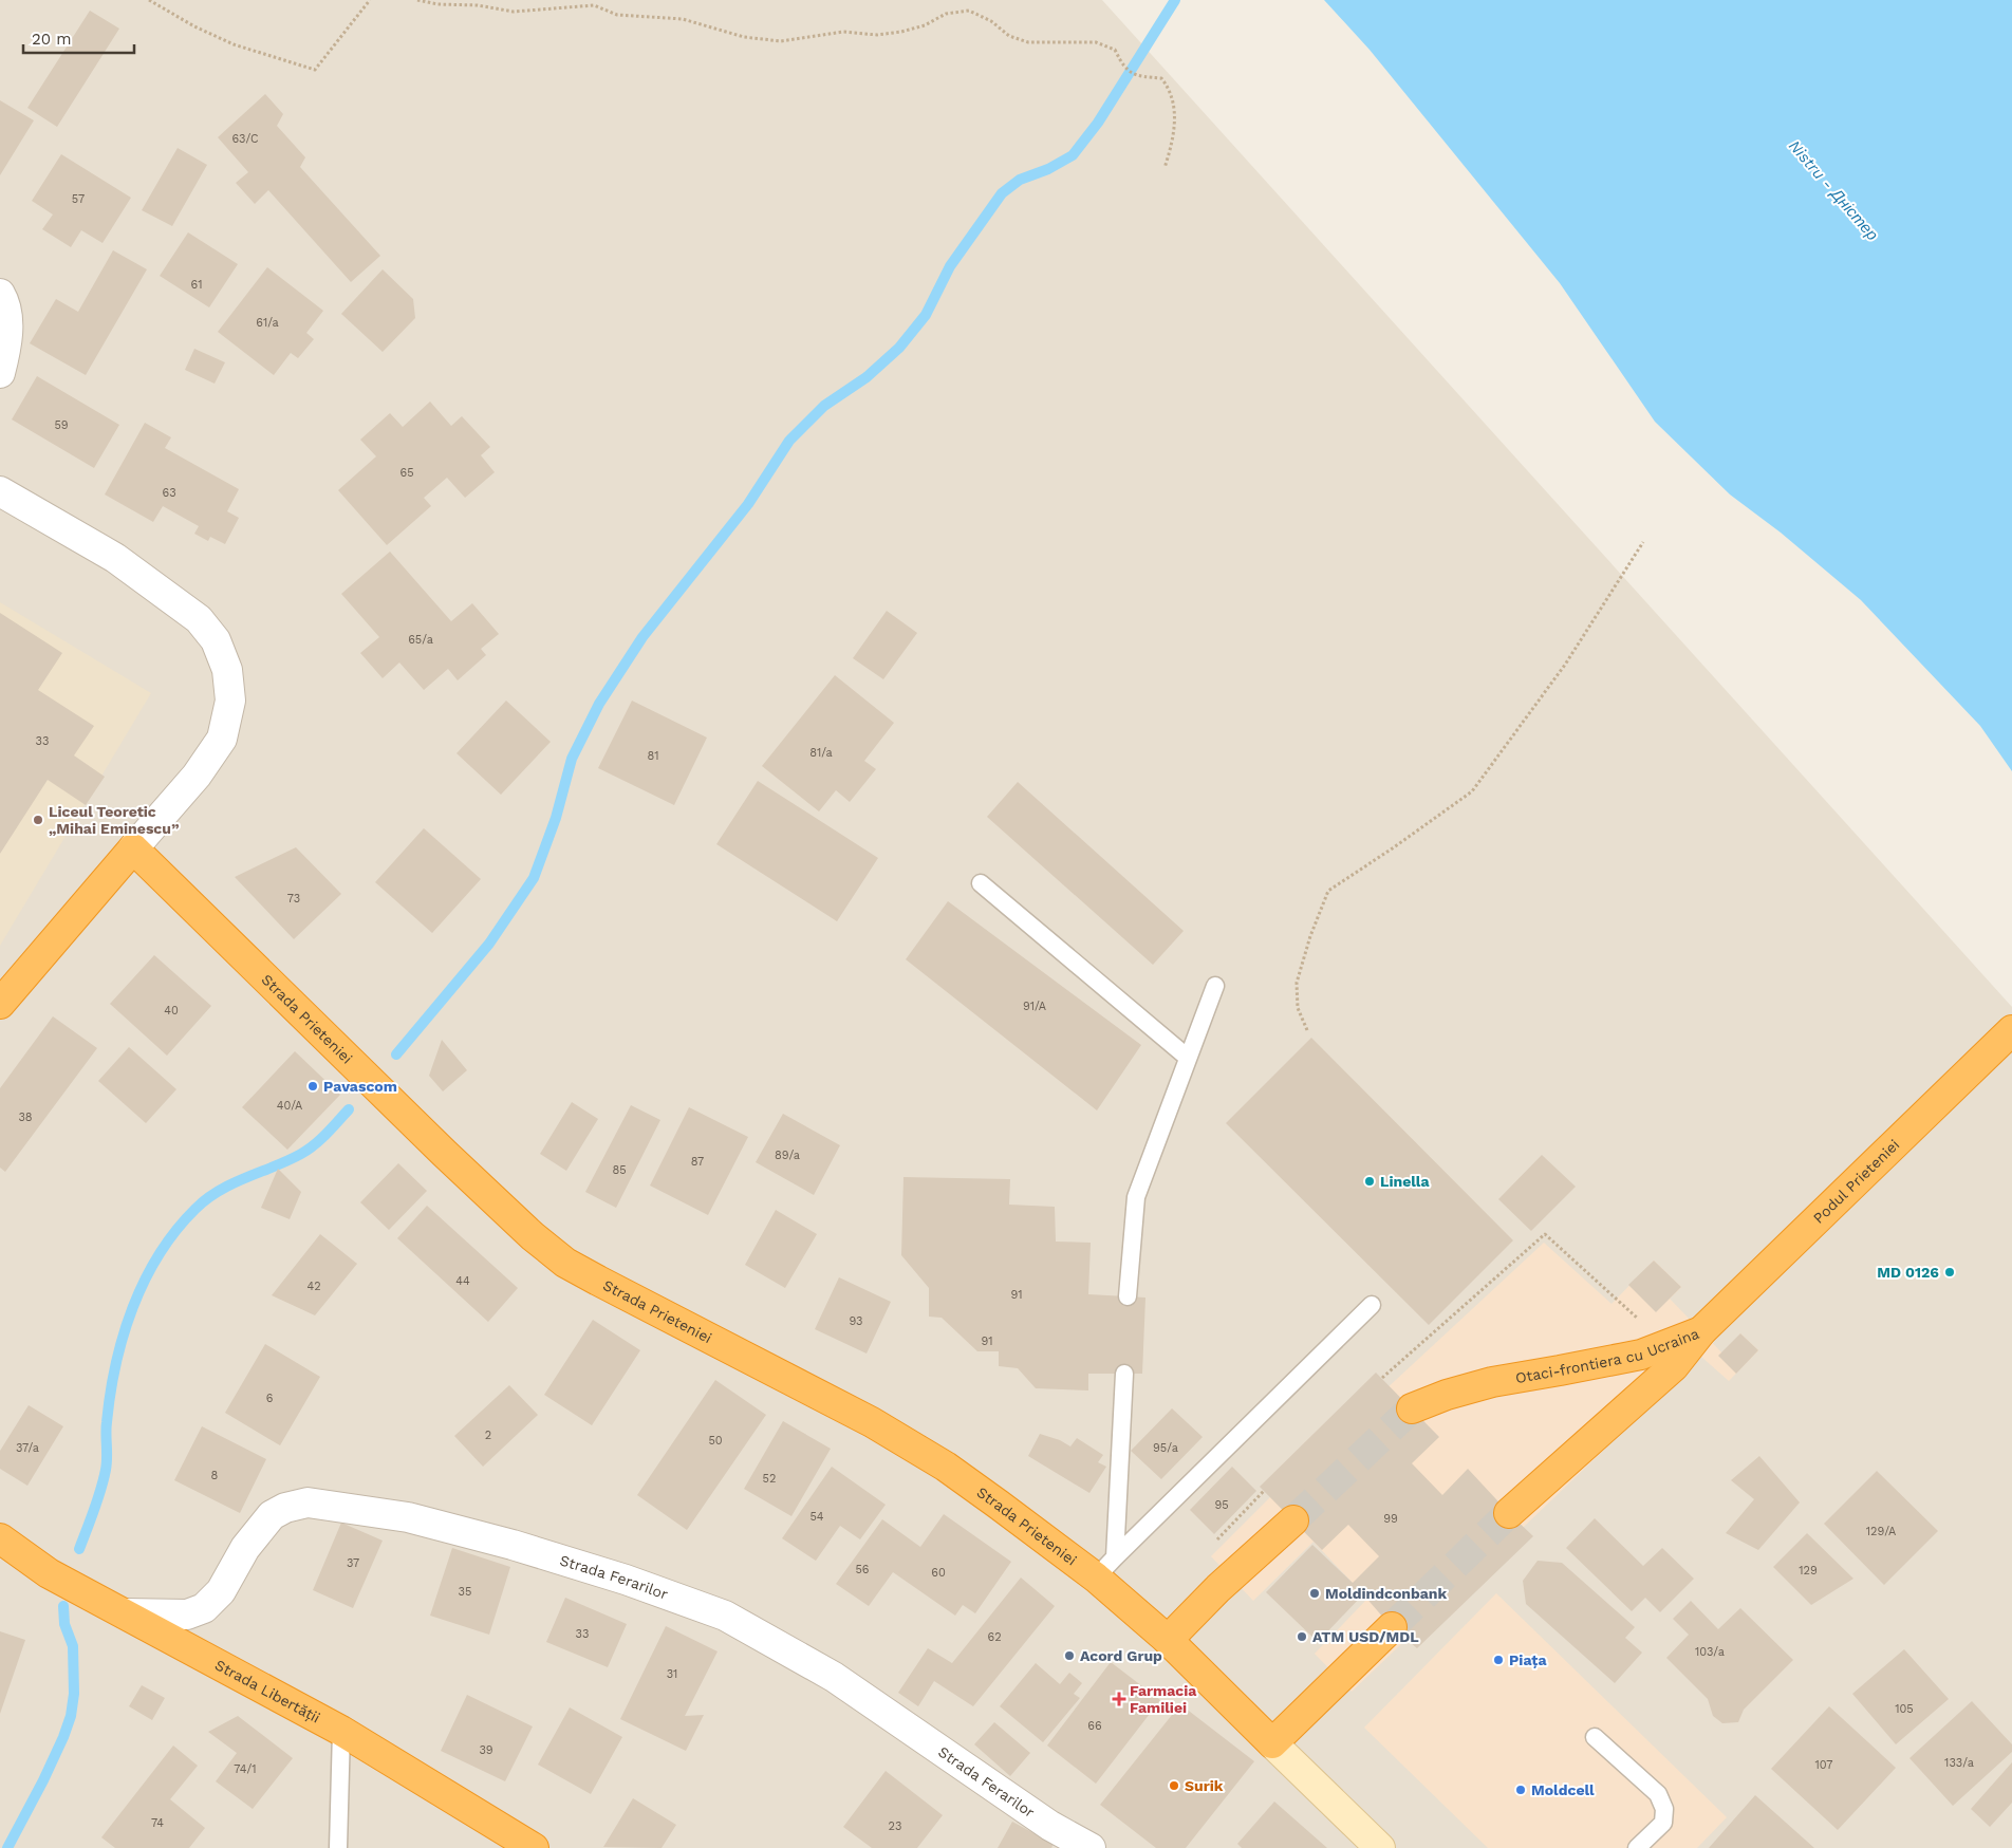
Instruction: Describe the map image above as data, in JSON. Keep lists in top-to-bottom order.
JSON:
{
  "streets": {
    "highway": [
      "Strada Prieteniei",
      "Podul Prieteniei",
      "Otaci-frontiera cu Ucraina",
      "Strada Libertății"
    ],
    "street": ["Strada Ferarilor"]
  },
  "crossings": [
    ["Podul Prieteniei", "Otaci-frontiera cu Ucraina"],
    ["Strada Ferarilor", "Strada Libertății"]
  ],
  "water": ["Nistru - Дністер"],
  "places": {
    "other": [
      "Liceul Teoretic „Mihai Eminescu”",
      "Pavascom",
      "Linella",
      "MD 0126",
      "Moldindconbank",
      "ATM USD/MDL",
      "Acord Grup",
      "Piața",
      "Surik",
      "Moldcell"
    ],
    "health": ["Farmacia Familiei"]
  },
  "house_numbers": [
    "63/C",
    "57",
    "61",
    "61/a",
    "59",
    "65",
    "63",
    "65/a",
    "33",
    "81/a",
    "81",
    "73",
    "91/A",
    "40",
    "40/A",
    "38",
    "89/a",
    "87",
    "85",
    "44",
    "42",
    "91",
    "93",
    "91",
    "6",
    "2",
    "50",
    "37/a",
    "95/a",
    "8",
    "52",
    "95",
    "54",
    "99",
    "129/A",
    "37",
    "56",
    "129",
    "60",
    "35",
    "33",
    "62",
    "103/a",
    "31",
    "105",
    "66",
    "39",
    "133/a",
    "107",
    "74/1",
    "74",
    "23"
  ],
  "scale_bar": "20 m"
}
